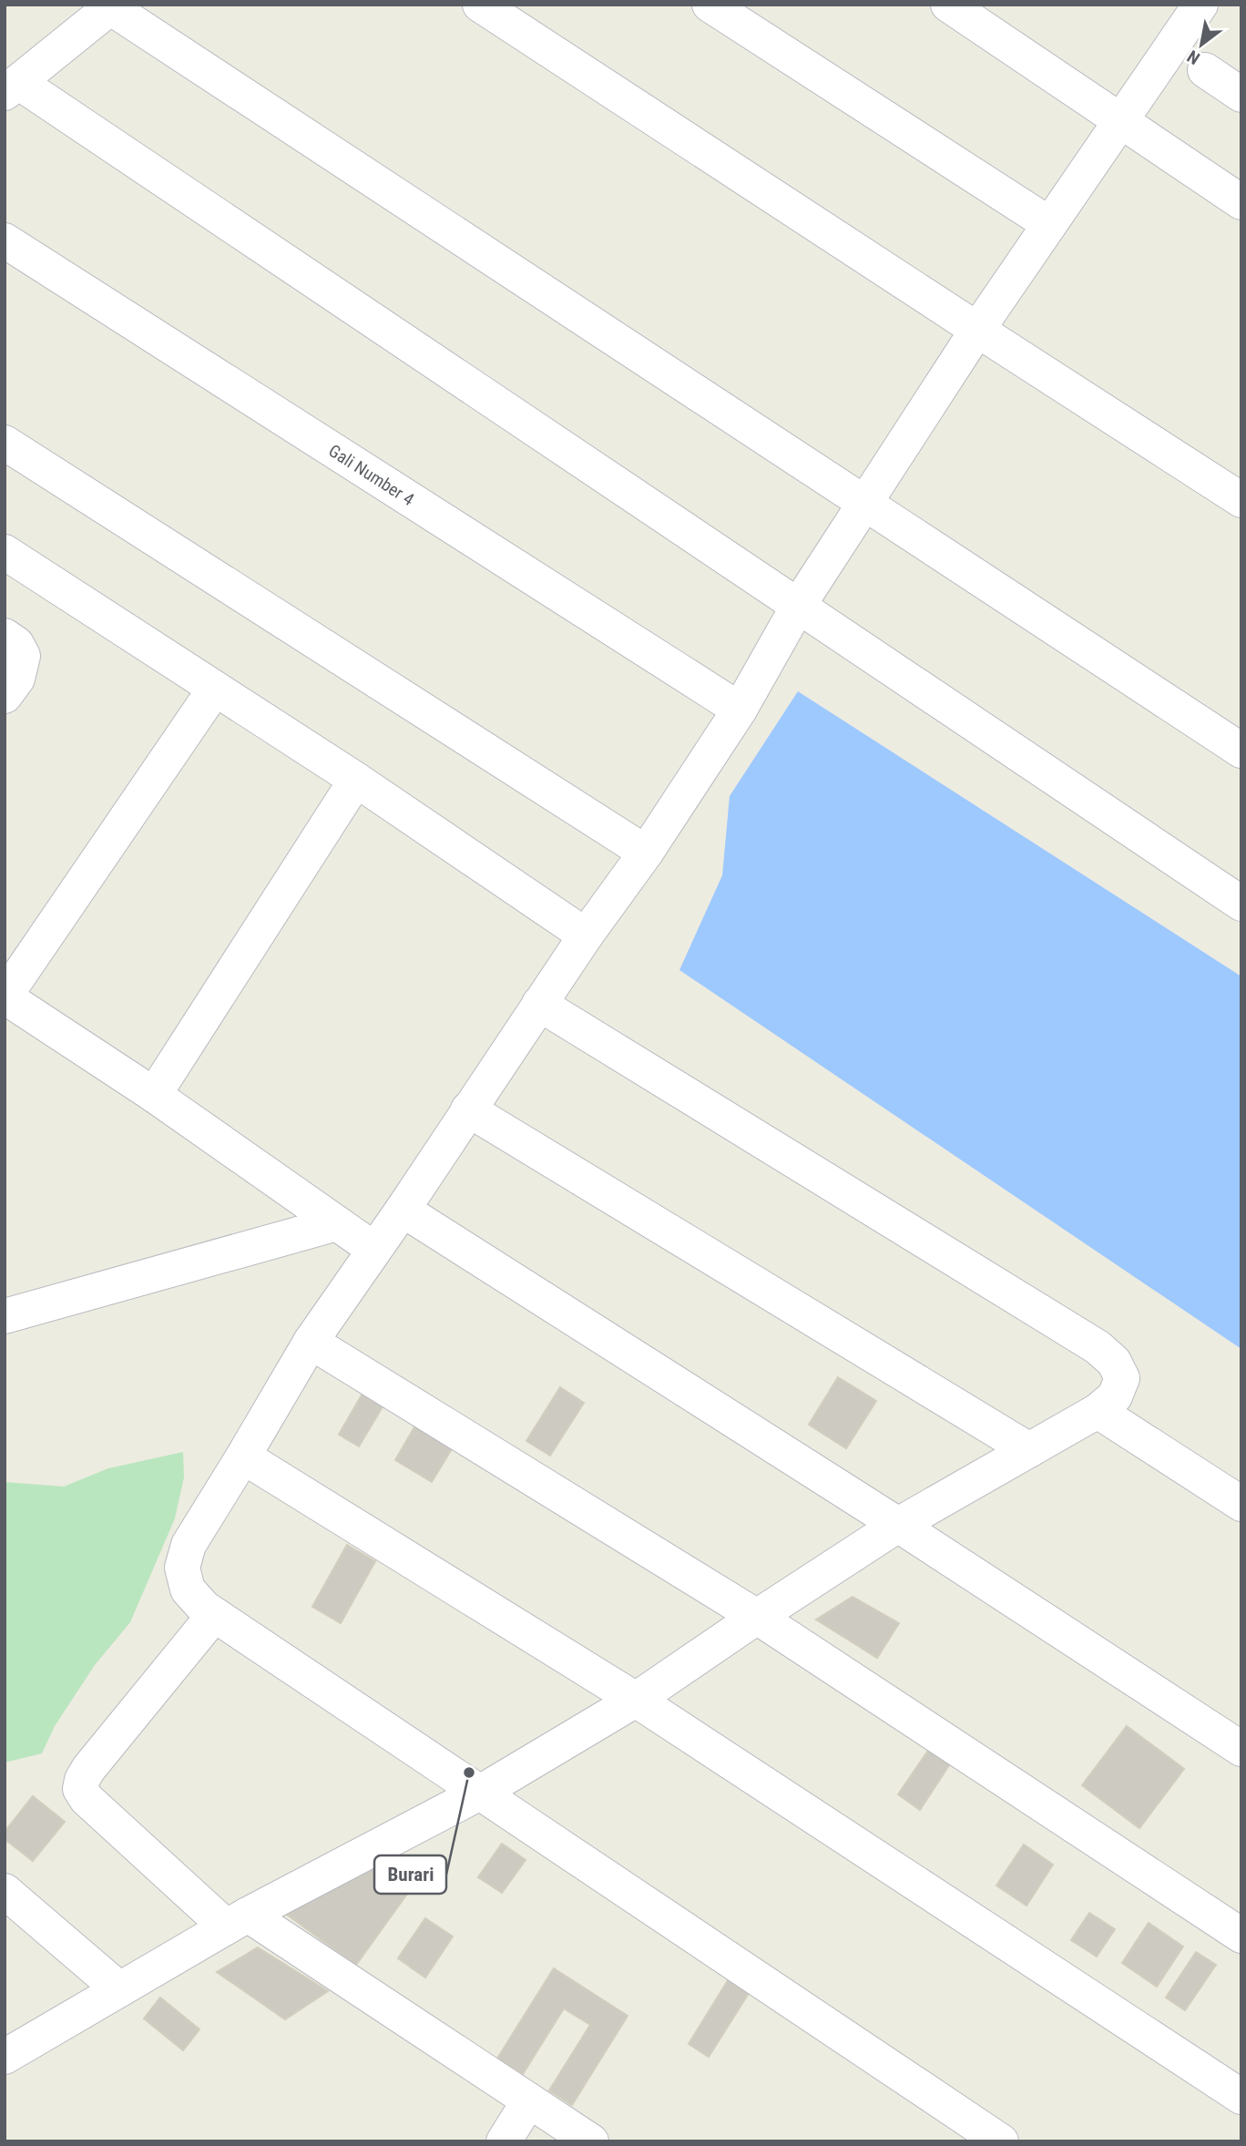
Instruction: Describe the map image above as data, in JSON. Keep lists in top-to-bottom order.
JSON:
{
  "streets": {
    "street": ["Gali Number 4"]
  },
  "places": ["Burari"],
  "north": "bottom left"
}
